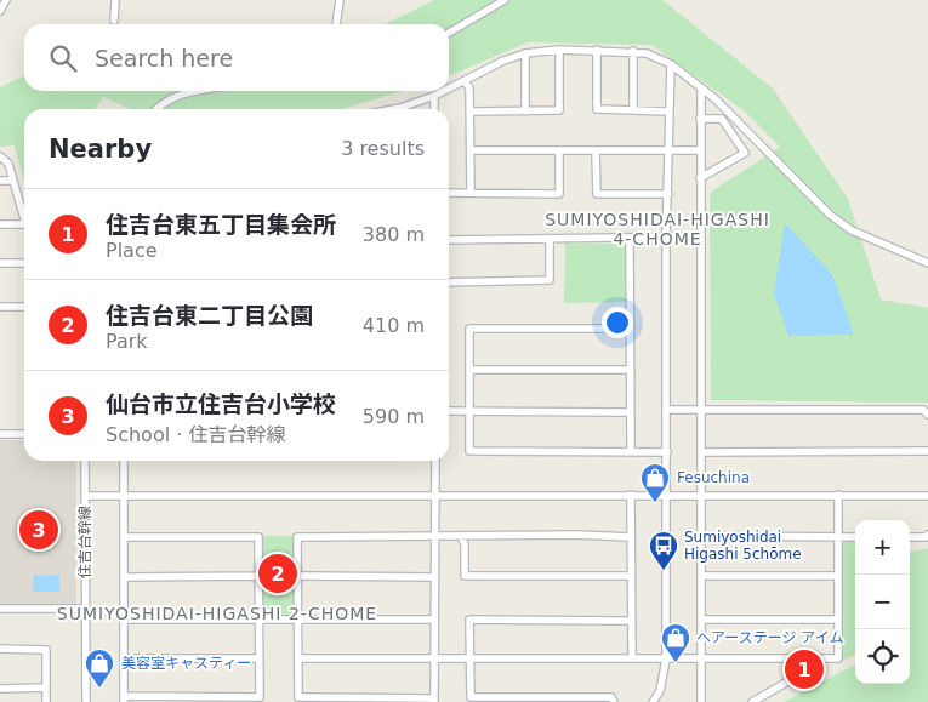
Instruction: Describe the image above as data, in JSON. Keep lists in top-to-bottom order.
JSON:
{
  "streets": {
    "street": ["住吉台幹線"]
  },
  "districts": ["SUMIYOSHIDAI-HIGASHI 4-CHOME", "SUMIYOSHIDAI-HIGASHI 2-CHOME"],
  "places": {
    "shop": ["Fesuchina", "ヘアーステージ アイム", "美容室キャスティー"],
    "bus stop": ["Sumiyoshidai Higashi 5chōme"]
  },
  "page": {
    "search": "Search here",
    "heading": ["Nearby", "3 results"],
    "list": [
      {
        "mark": "1",
        "name": "住吉台東五丁目集会所",
        "note": "Place",
        "value": "380 m"
      },
      {
        "mark": "2",
        "name": "住吉台東二丁目公園",
        "note": "Park",
        "value": "410 m"
      },
      {
        "mark": "3",
        "name": "仙台市立住吉台小学校",
        "note": "School · 住吉台幹線",
        "value": "590 m"
      }
    ],
    "pins": ["3", "2", "1"],
    "map_buttons": ["+", "−"]
  }
}
